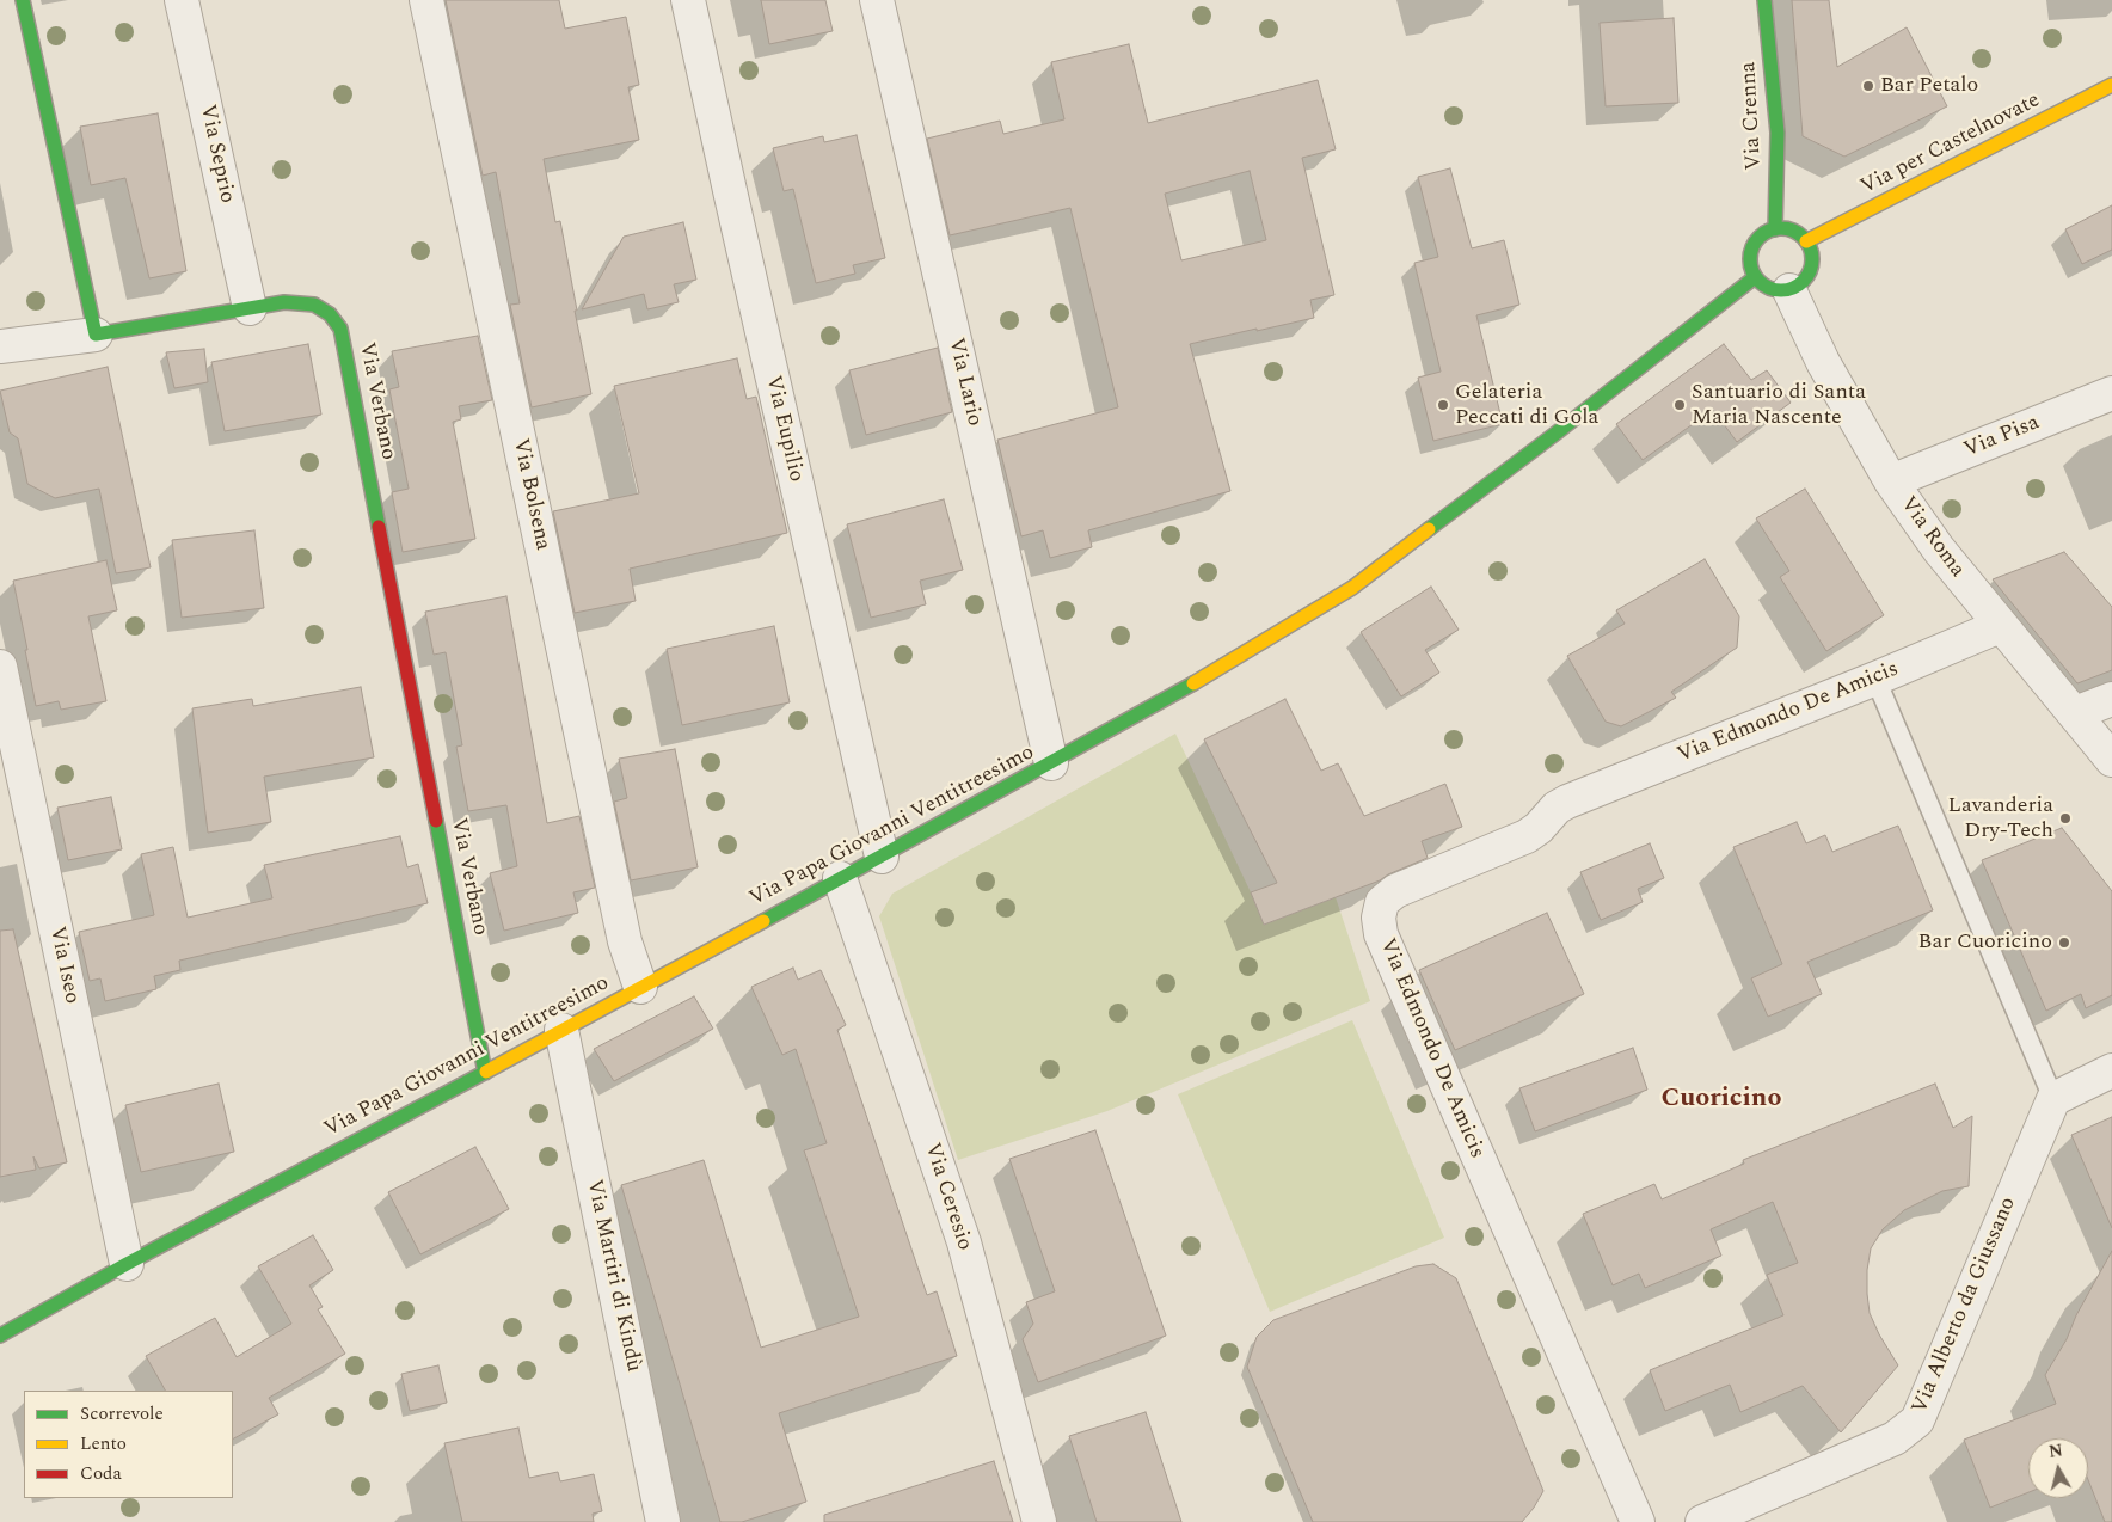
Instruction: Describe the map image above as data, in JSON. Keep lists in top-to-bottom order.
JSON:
{
  "streets": {
    "street": [
      "Via Crenna",
      "Via per Castelnovate",
      "Via Seprio",
      "Via Lario",
      "Via Verbano",
      "Via Eupilio",
      "Via Pisa",
      "Via Bolsena",
      "Via Roma",
      "Via Edmondo De Amicis",
      "Via Papa Giovanni Ventitreesimo",
      "Via Iseo",
      "Via Ceresio",
      "Via Martiri di Kindù",
      "Via Alberto da Giussano"
    ]
  },
  "crossings": [
    ["Via Crenna", "Via per Castelnovate"],
    ["Via Crenna", "Via Roma"],
    ["Via Crenna", "Via Papa Giovanni Ventitreesimo"],
    ["Via per Castelnovate", "Via Roma"],
    ["Via per Castelnovate", "Via Papa Giovanni Ventitreesimo"],
    ["Via Seprio", "Via Verbano"],
    ["Via Lario", "Via Papa Giovanni Ventitreesimo"],
    ["Via Verbano", "Via Papa Giovanni Ventitreesimo"],
    ["Via Eupilio", "Via Papa Giovanni Ventitreesimo"],
    ["Via Pisa", "Via Roma"],
    ["Via Bolsena", "Via Papa Giovanni Ventitreesimo"],
    ["Via Roma", "Via Edmondo De Amicis"],
    ["Via Roma", "Via Papa Giovanni Ventitreesimo"],
    ["Via Papa Giovanni Ventitreesimo", "Via Iseo"],
    ["Via Papa Giovanni Ventitreesimo", "Via Ceresio"],
    ["Via Papa Giovanni Ventitreesimo", "Via Martiri di Kindù"]
  ],
  "districts": ["Cuoricino"],
  "places": [
    "Bar Petalo",
    "Gelateria Peccati di Gola",
    "Santuario di Santa Maria Nascente",
    "Lavanderia Dry-Tech",
    "Bar Cuoricino"
  ],
  "legend": ["Scorrevole", "Lento", "Coda"],
  "north": "top"
}
